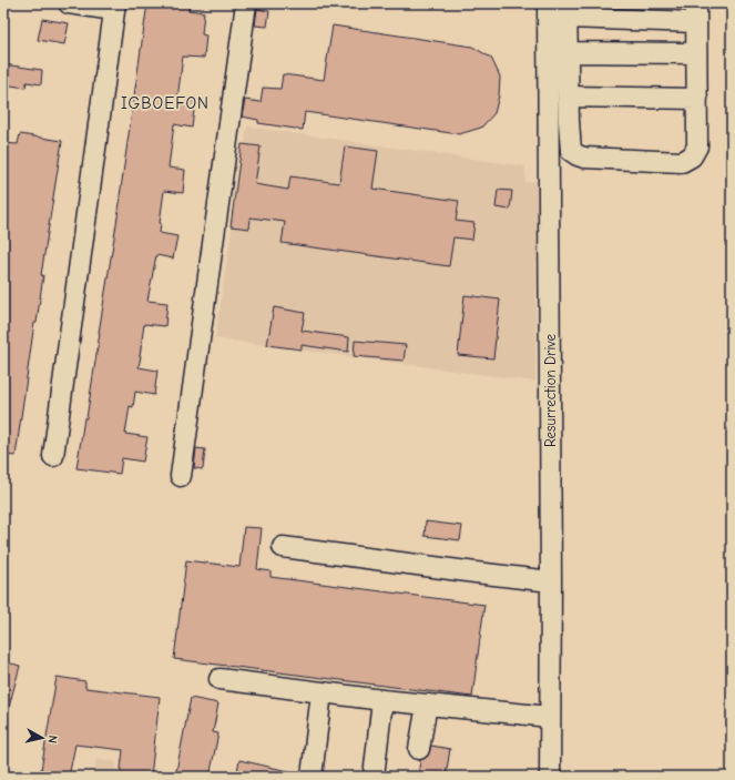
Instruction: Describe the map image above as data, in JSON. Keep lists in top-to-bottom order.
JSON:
{
  "streets": {
    "street": ["Resurrection Drive"]
  },
  "districts": ["IGBOEFON"],
  "north": "right"
}
